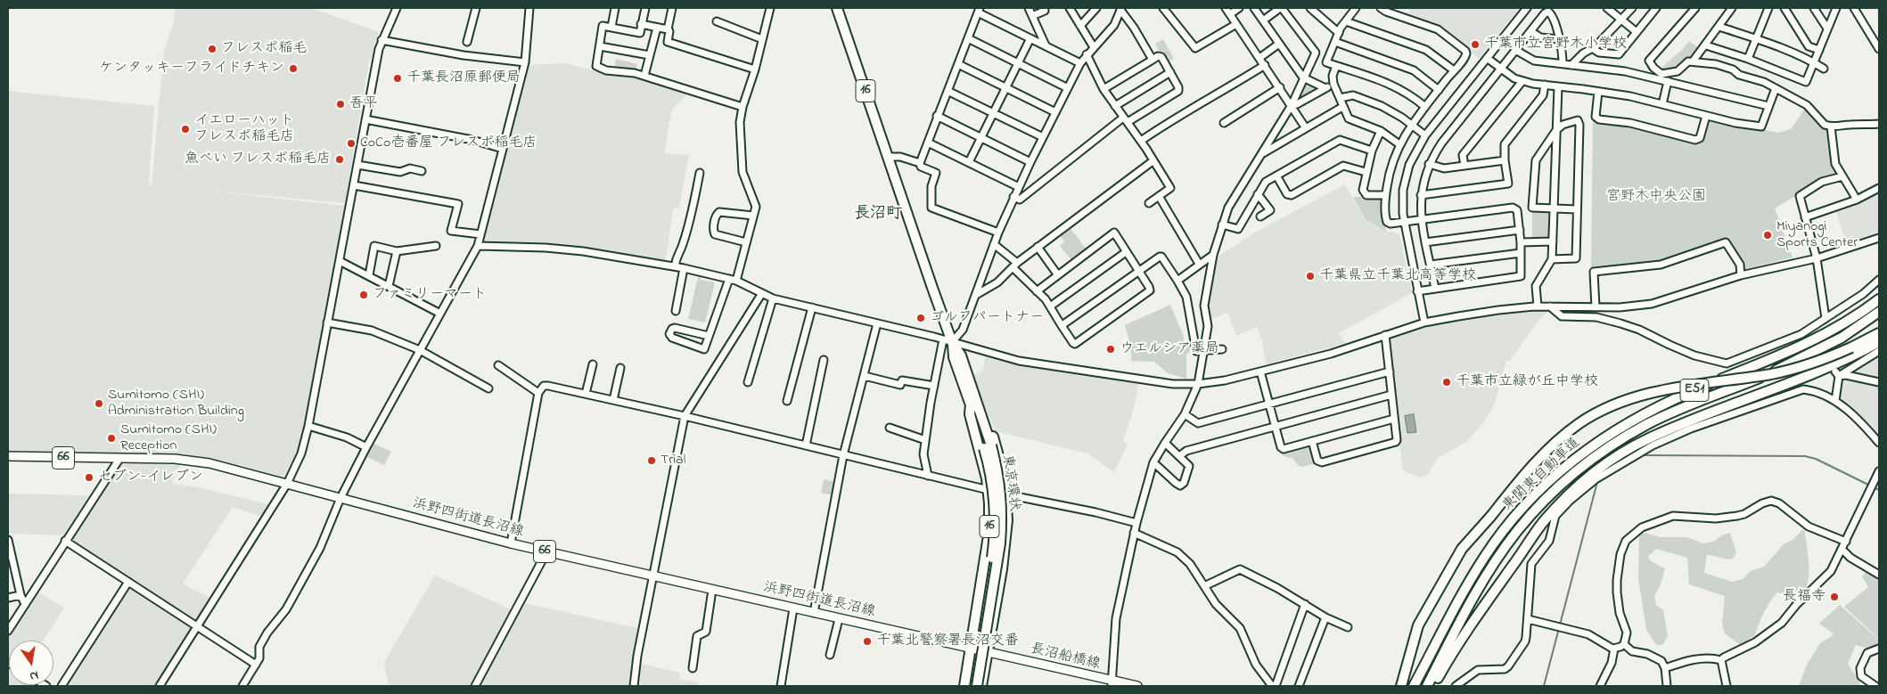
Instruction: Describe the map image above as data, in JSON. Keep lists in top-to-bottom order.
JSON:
{
  "streets": {
    "highway": [
      "16",
      "E51",
      "東関東自動車道",
      "東京環状"
    ],
    "main road": ["66", "浜野四街道長沼線", "長沼船橋線"]
  },
  "crossings": [
    ["16", "東京環状"],
    ["16", "浜野四街道長沼線"],
    ["浜野四街道長沼線", "長沼船橋線"]
  ],
  "districts": ["長沼町"],
  "parks": ["宮野木中央公園"],
  "places": [
    "千葉市立宮野木小学校",
    "フレスポ稲毛",
    "ケンタッキーフライドチキン",
    "千葉長沼原郵便局",
    "吾平",
    "イエローハット フレスポ稲毛店",
    "CoCo壱番屋 フレスポ稲毛店",
    "魚べい フレスポ稲毛店",
    "Miyanogi Sports Center",
    "千葉県立千葉北高等学校",
    "ファミリーマート",
    "ゴルフパートナー",
    "ウエルシア薬局",
    "千葉市立緑が丘中学校",
    "Sumitomo (SHI) Administration Building",
    "Sumitomo (SHI) Reception",
    "Trial",
    "セブン-イレブン",
    "長福寺",
    "千葉北警察署長沼交番"
  ],
  "north": "bottom"
}
